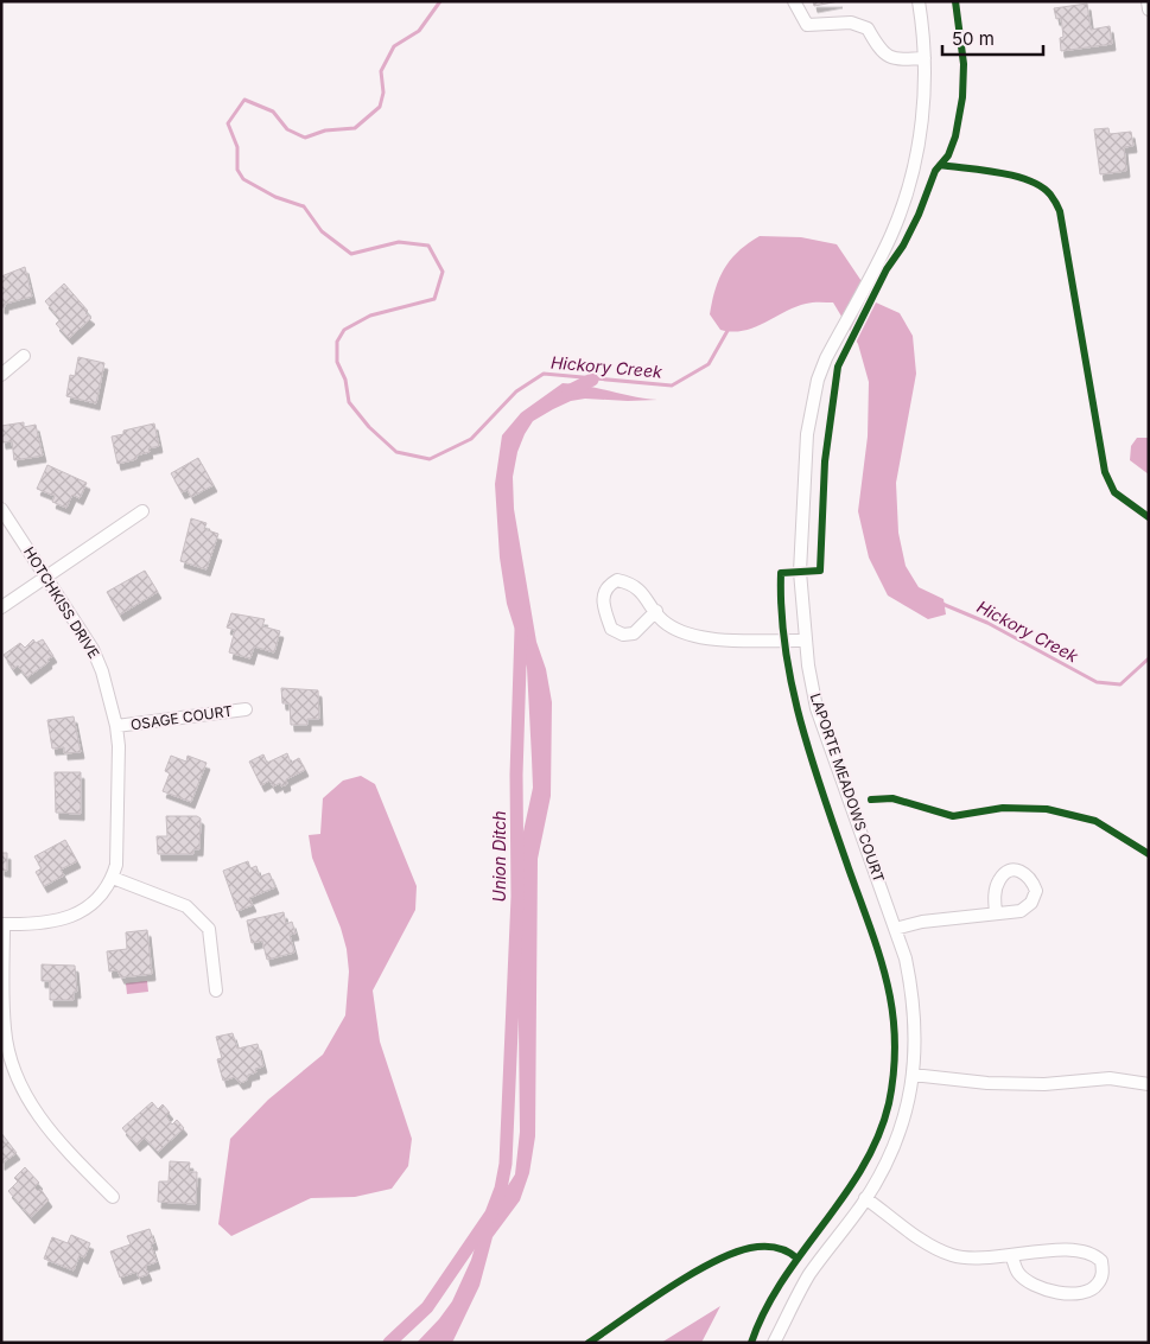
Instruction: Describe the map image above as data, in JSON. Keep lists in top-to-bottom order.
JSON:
{
  "streets": {
    "street": ["HOTCHKISS DRIVE", "OSAGE COURT", "LAPORTE MEADOWS COURT"]
  },
  "crossings": [
    ["HOTCHKISS DRIVE", "OSAGE COURT"]
  ],
  "water": ["Hickory Creek", "Union Ditch"],
  "scale_bar": "50 m"
}
